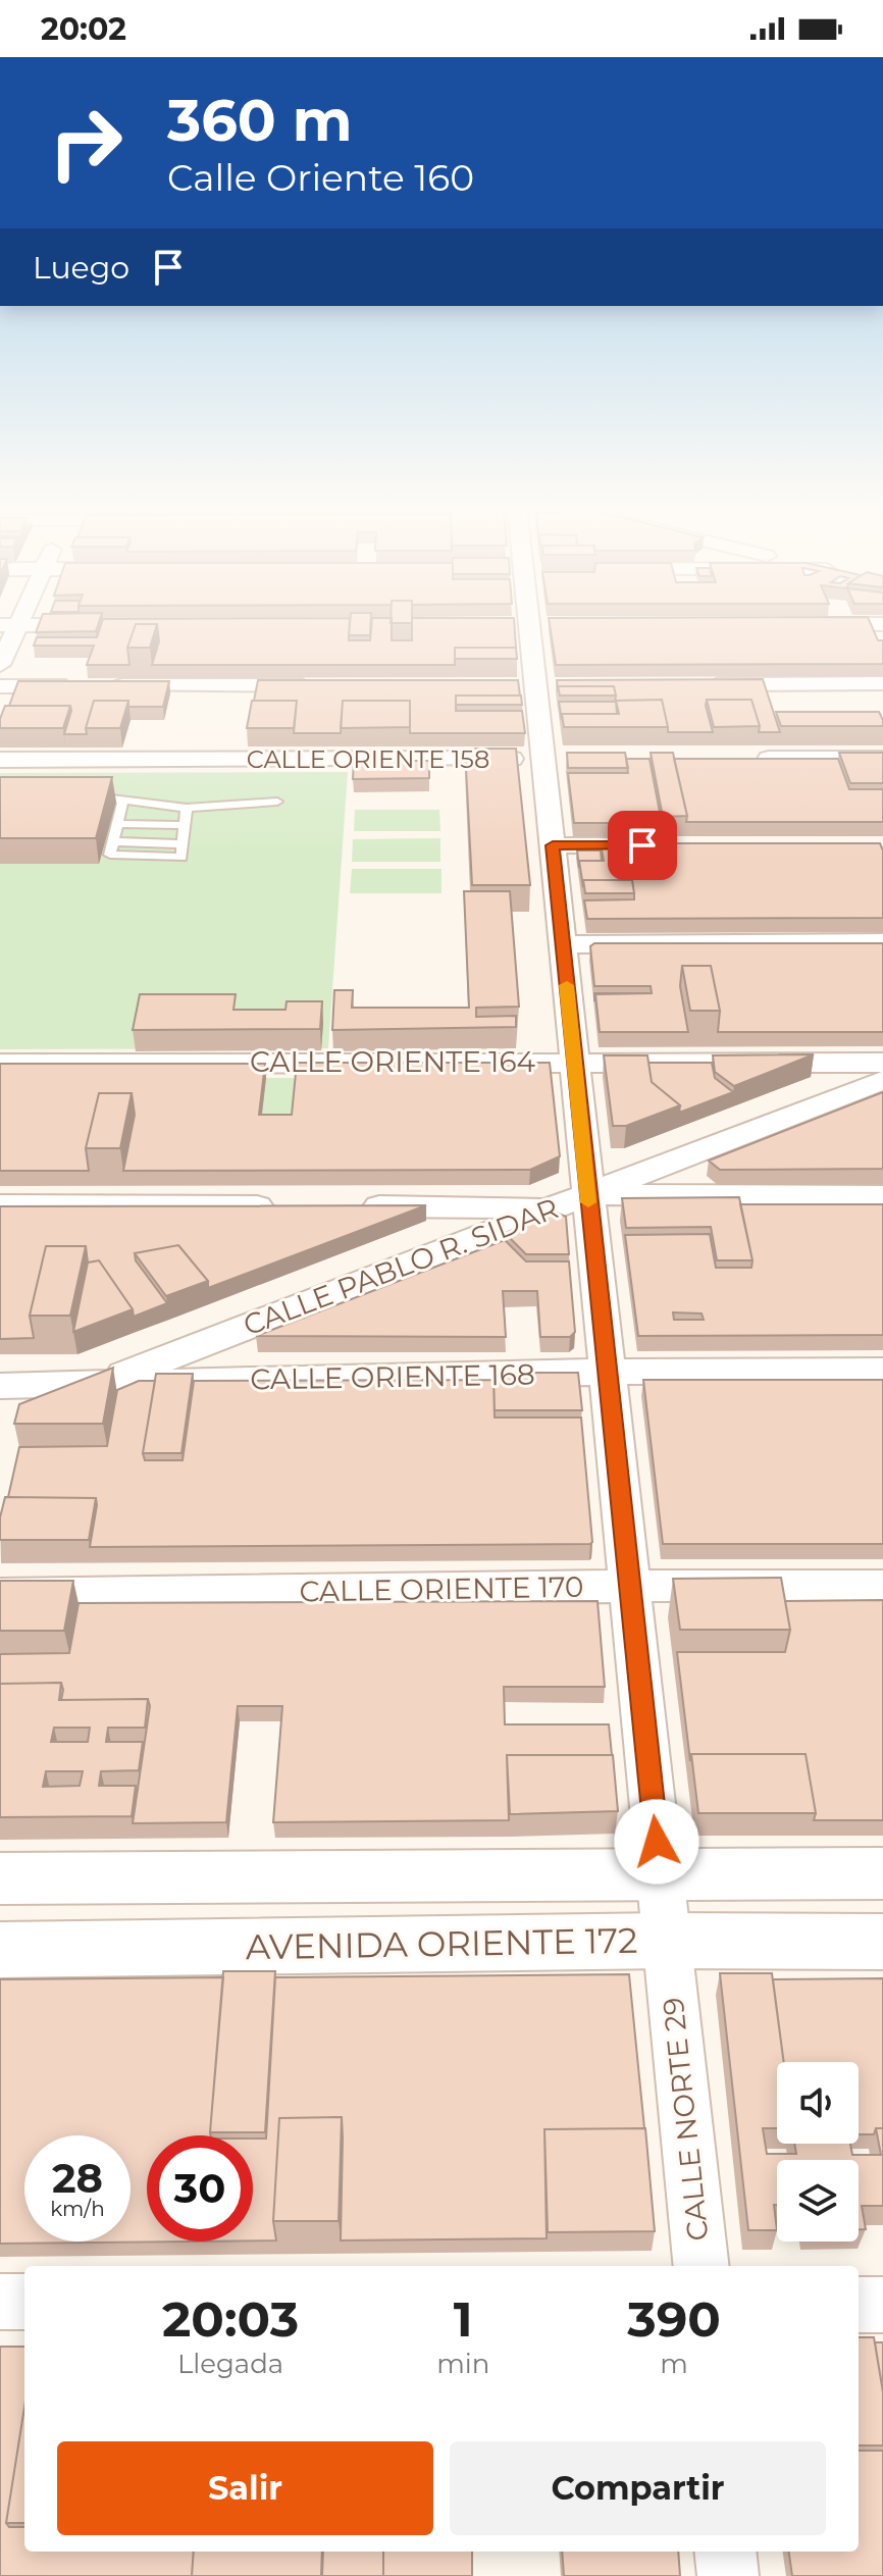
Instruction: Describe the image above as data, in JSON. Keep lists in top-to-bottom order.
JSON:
{
  "streets": {
    "street": [
      "CALLE ORIENTE 158",
      "CALLE ORIENTE 164",
      "CALLE PABLO R. SIDAR",
      "CALLE ORIENTE 168",
      "CALLE ORIENTE 170",
      "AVENIDA ORIENTE 172",
      "CALLE NORTE 29"
    ]
  },
  "crossings": [
    ["CALLE ORIENTE 158", "CALLE NORTE 29"],
    ["CALLE ORIENTE 164", "CALLE NORTE 29"],
    ["CALLE PABLO R. SIDAR", "CALLE ORIENTE 168"],
    ["CALLE PABLO R. SIDAR", "CALLE NORTE 29"],
    ["CALLE ORIENTE 168", "CALLE NORTE 29"],
    ["CALLE ORIENTE 170", "CALLE NORTE 29"],
    ["AVENIDA ORIENTE 172", "CALLE NORTE 29"]
  ],
  "page": {
    "status": "20:02",
    "turn": ["360 m", "Calle Oriente 160"],
    "then": "Luego",
    "speed": "28 km/h",
    "limit": "30",
    "eta": [
      "20:03",
      "Llegada",
      "1",
      "min",
      "390",
      "m"
    ],
    "buttons": ["Salir", "Compartir"]
  }
}
